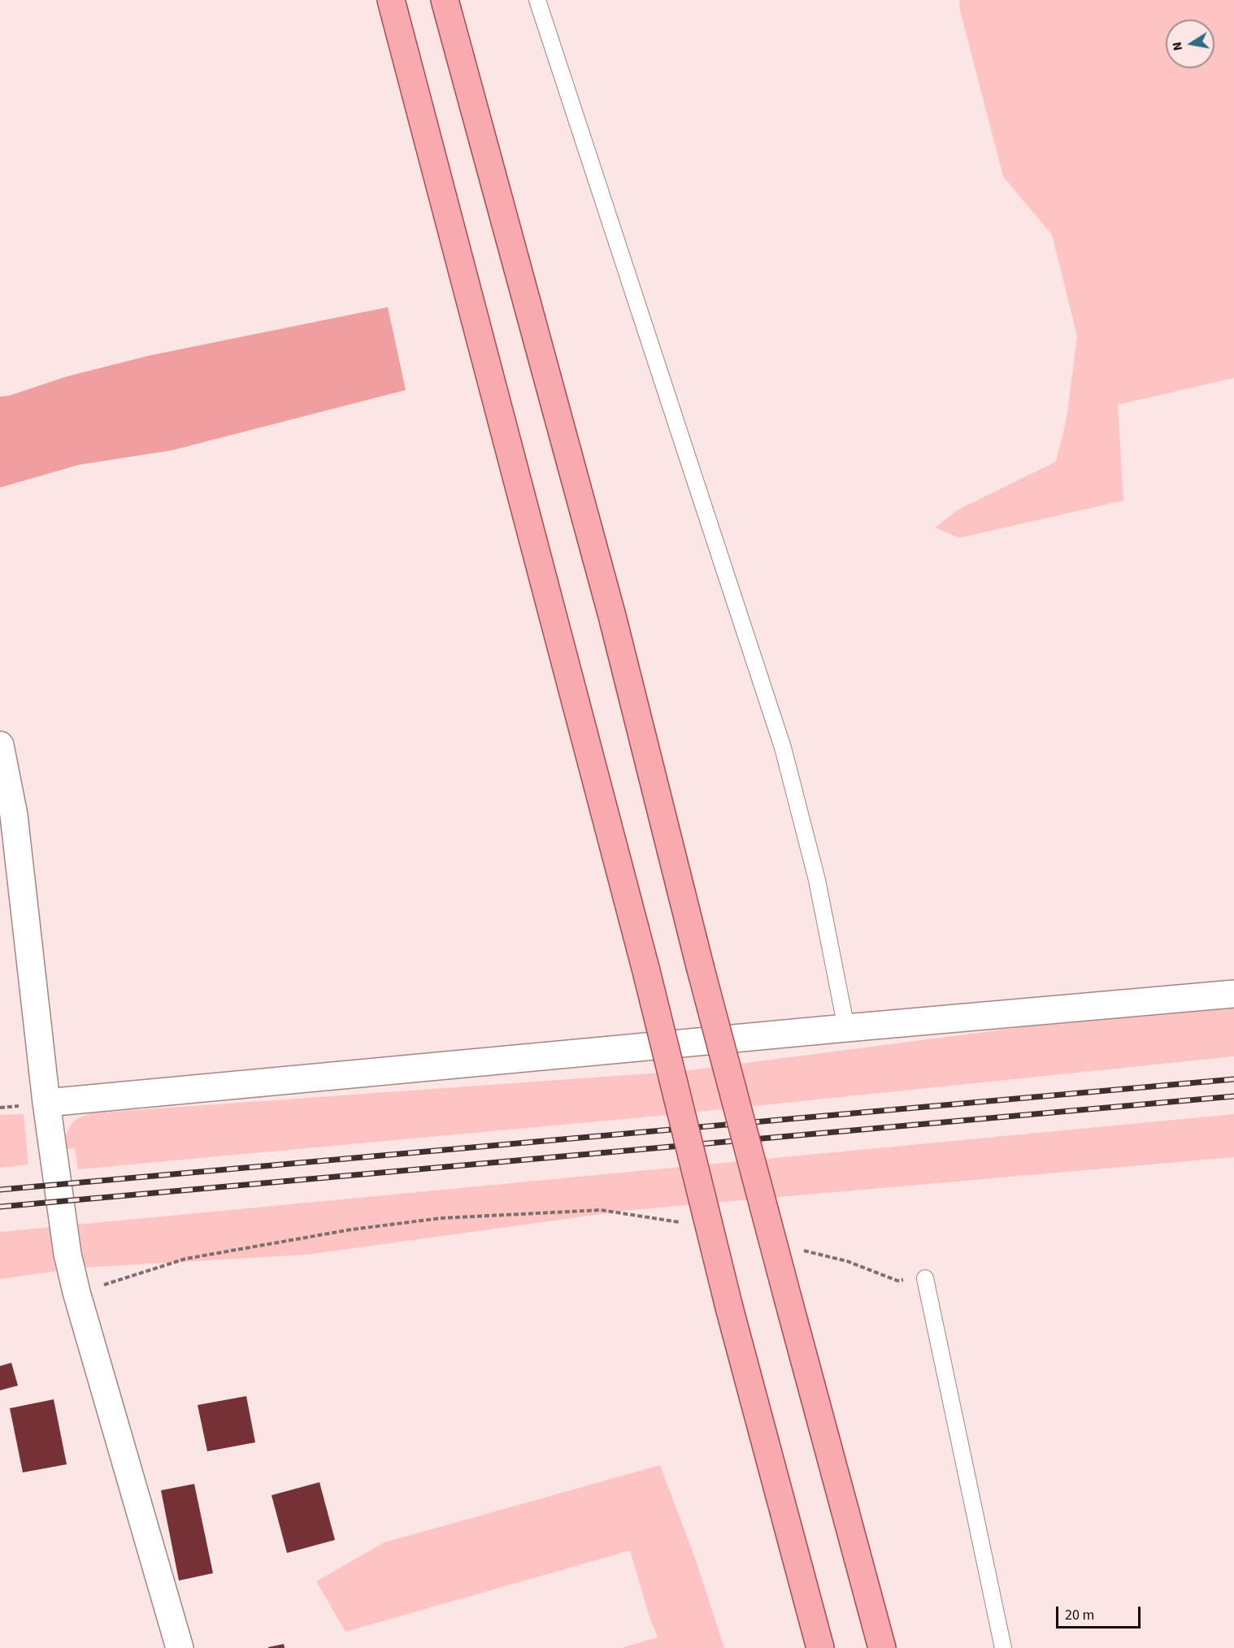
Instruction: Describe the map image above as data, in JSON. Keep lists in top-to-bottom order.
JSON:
{
  "scale_bar": "20 m",
  "north": "left"
}
